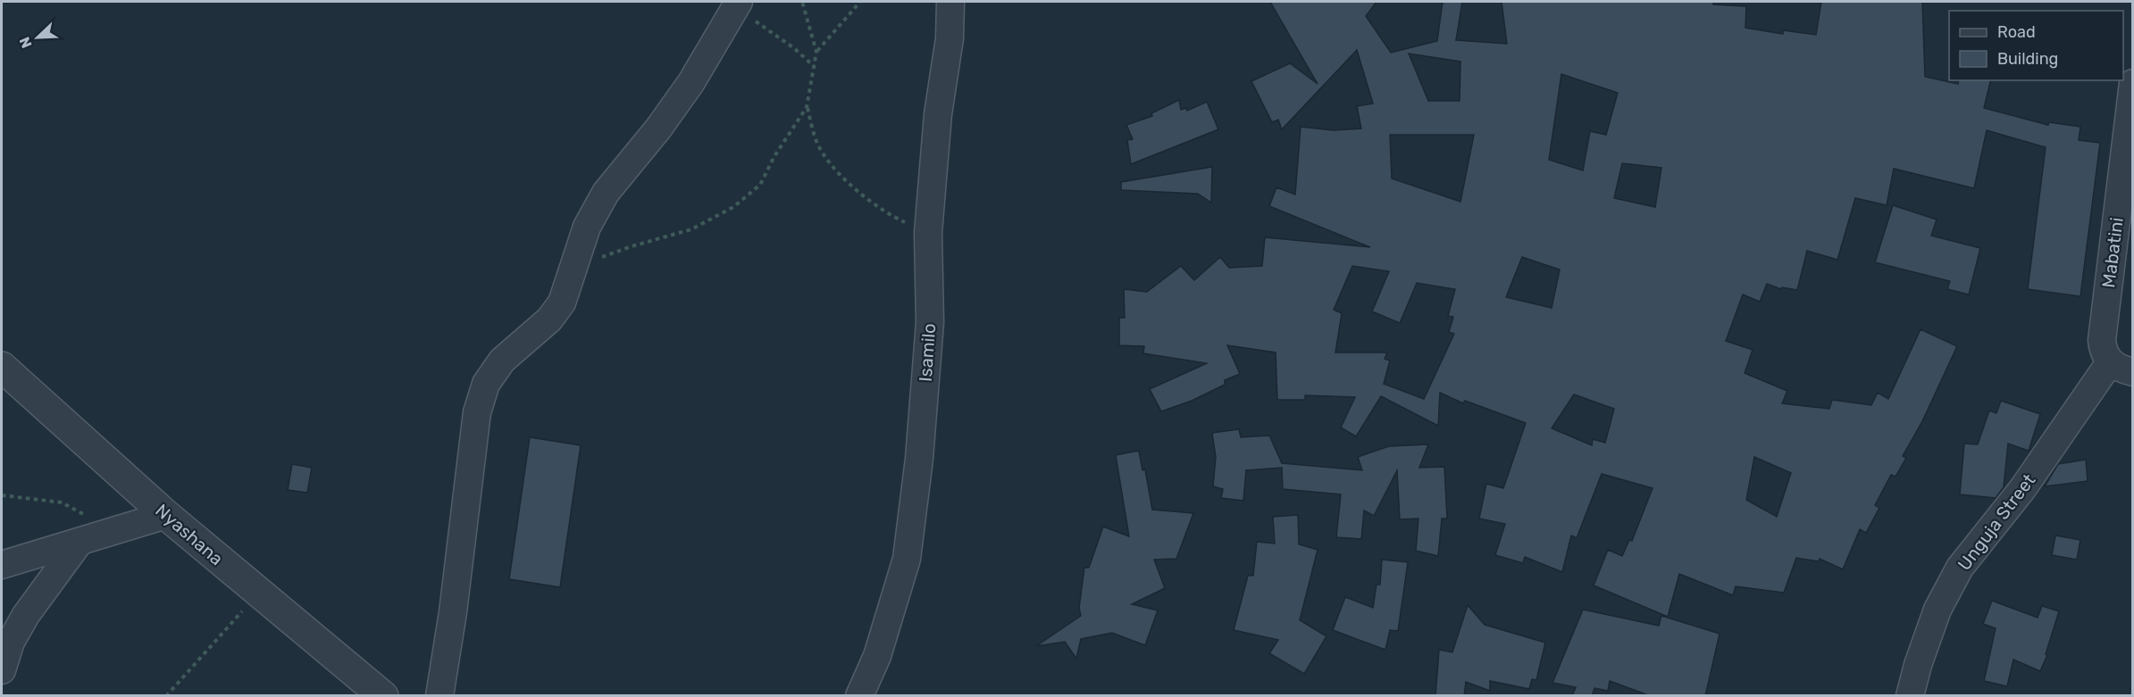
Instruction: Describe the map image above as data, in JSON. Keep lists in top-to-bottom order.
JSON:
{
  "streets": {
    "street": [
      "Mabatini",
      "Isamilo",
      "Unguja Street",
      "Nyashana"
    ]
  },
  "crossings": [
    ["Mabatini", "Unguja Street"]
  ],
  "legend": ["Road", "Building"],
  "north": "bottom left"
}
